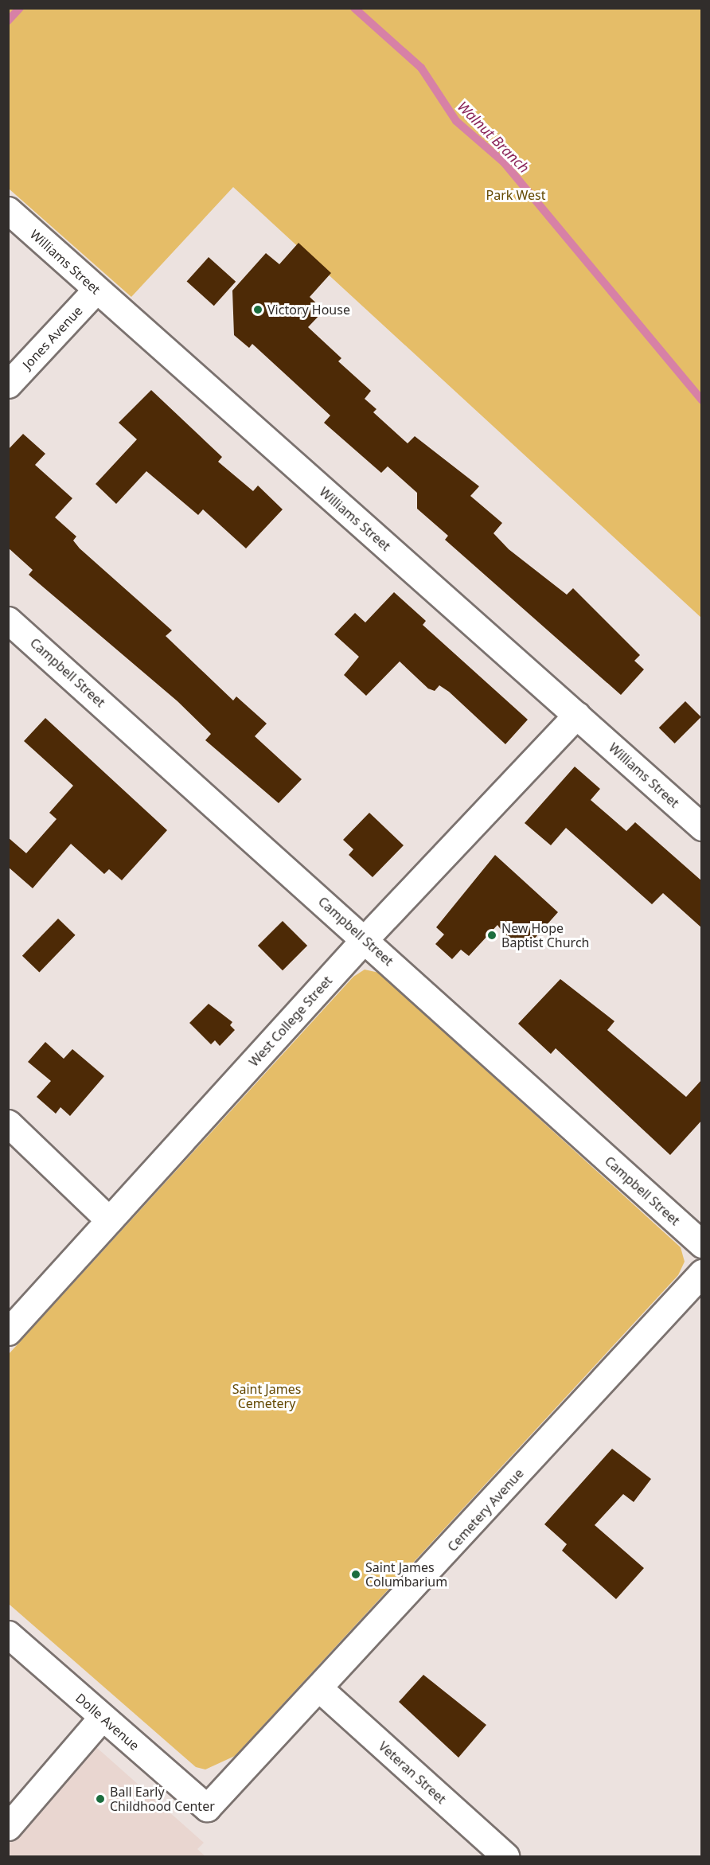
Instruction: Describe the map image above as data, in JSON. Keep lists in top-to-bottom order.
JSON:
{
  "streets": {
    "street": [
      "Williams Street",
      "Jones Avenue",
      "Campbell Street",
      "West College Street",
      "Cemetery Avenue",
      "Dolle Avenue",
      "Veteran Street"
    ]
  },
  "crossings": [
    ["Williams Street", "Jones Avenue"],
    ["Williams Street", "West College Street"],
    ["Campbell Street", "West College Street"],
    ["Cemetery Avenue", "Dolle Avenue"],
    ["Cemetery Avenue", "Veteran Street"]
  ],
  "water": ["Walnut Branch"],
  "parks": ["Park West", "Saint James Cemetery"],
  "places": [
    "Victory House",
    "New Hope Baptist Church",
    "Saint James Columbarium",
    "Ball Early Childhood Center"
  ]
}
